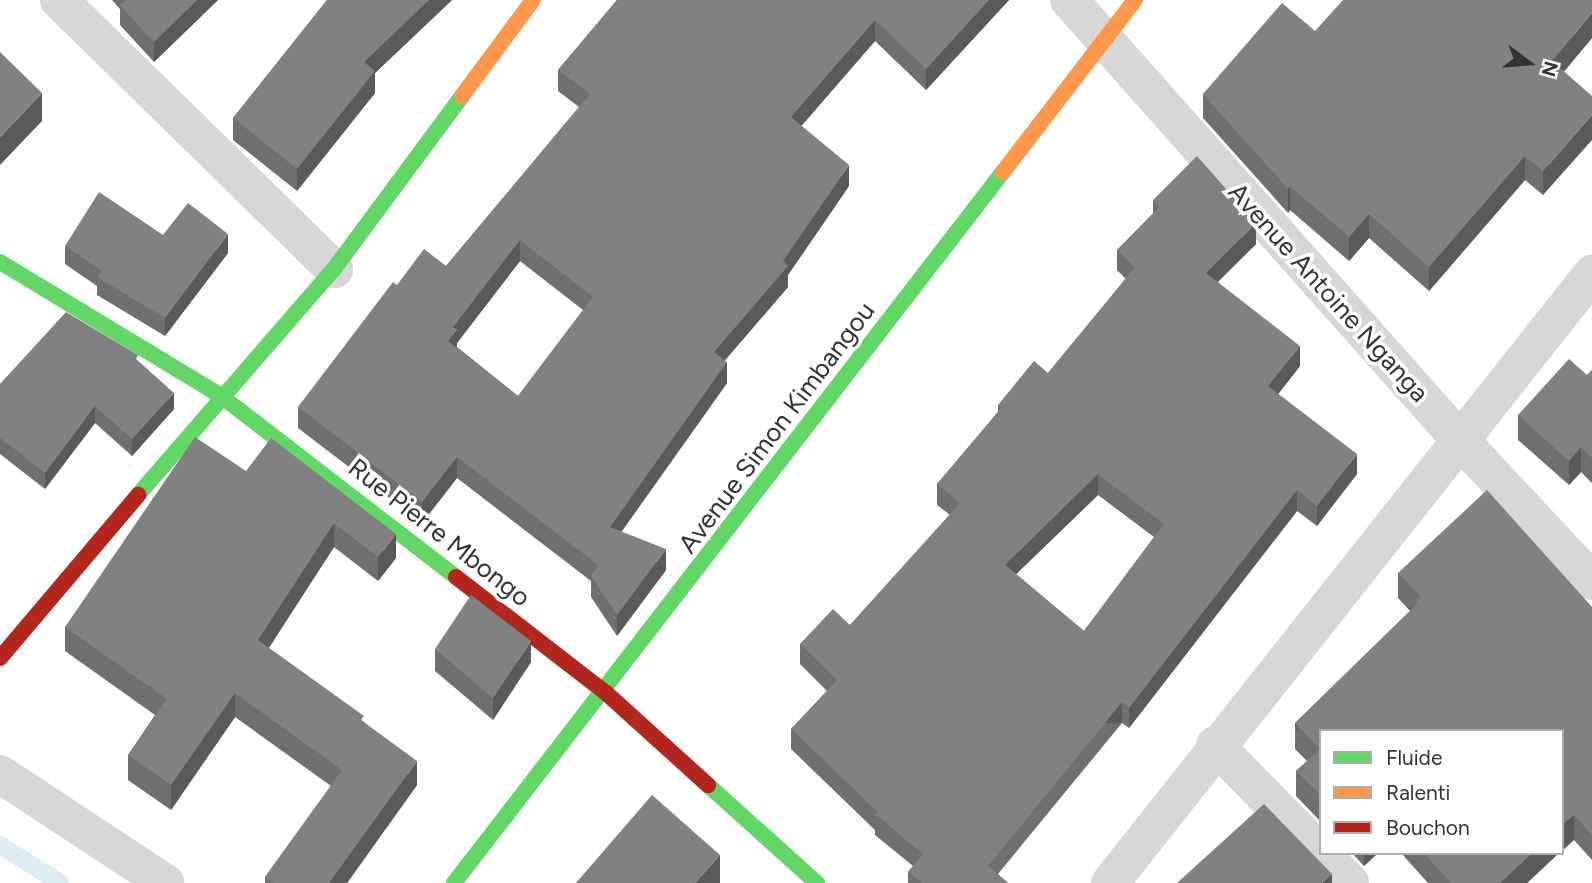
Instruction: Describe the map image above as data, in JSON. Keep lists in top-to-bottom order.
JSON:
{
  "streets": {
    "street": ["Avenue Antoine Nganga", "Avenue Simon Kimbangou", "Rue Pierre Mbongo"]
  },
  "crossings": [
    ["Avenue Antoine Nganga", "Avenue Simon Kimbangou"],
    ["Avenue Simon Kimbangou", "Rue Pierre Mbongo"]
  ],
  "legend": ["Fluide", "Ralenti", "Bouchon"],
  "north": "right"
}
